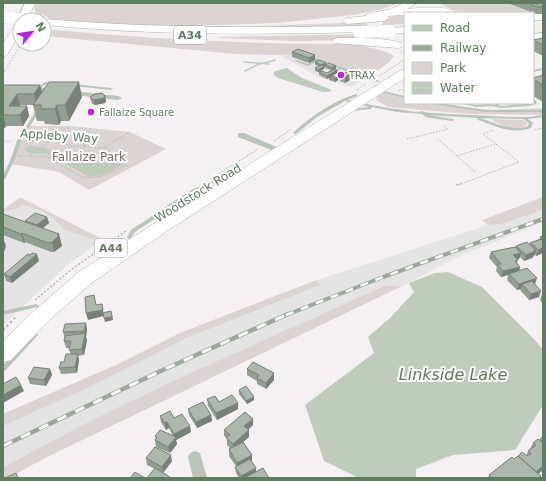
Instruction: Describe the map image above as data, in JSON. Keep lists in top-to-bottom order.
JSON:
{
  "streets": {
    "highway": ["A34", "Woodstock Road", "A44"],
    "path": ["Appleby Way"]
  },
  "crossings": [
    ["Woodstock Road", "A44"]
  ],
  "water": ["Linkside Lake"],
  "parks": ["Fallaize Park"],
  "places": ["TRAX", "Fallaize Square"],
  "legend": [
    "Road",
    "Railway",
    "Park",
    "Water"
  ],
  "north": "top right"
}
